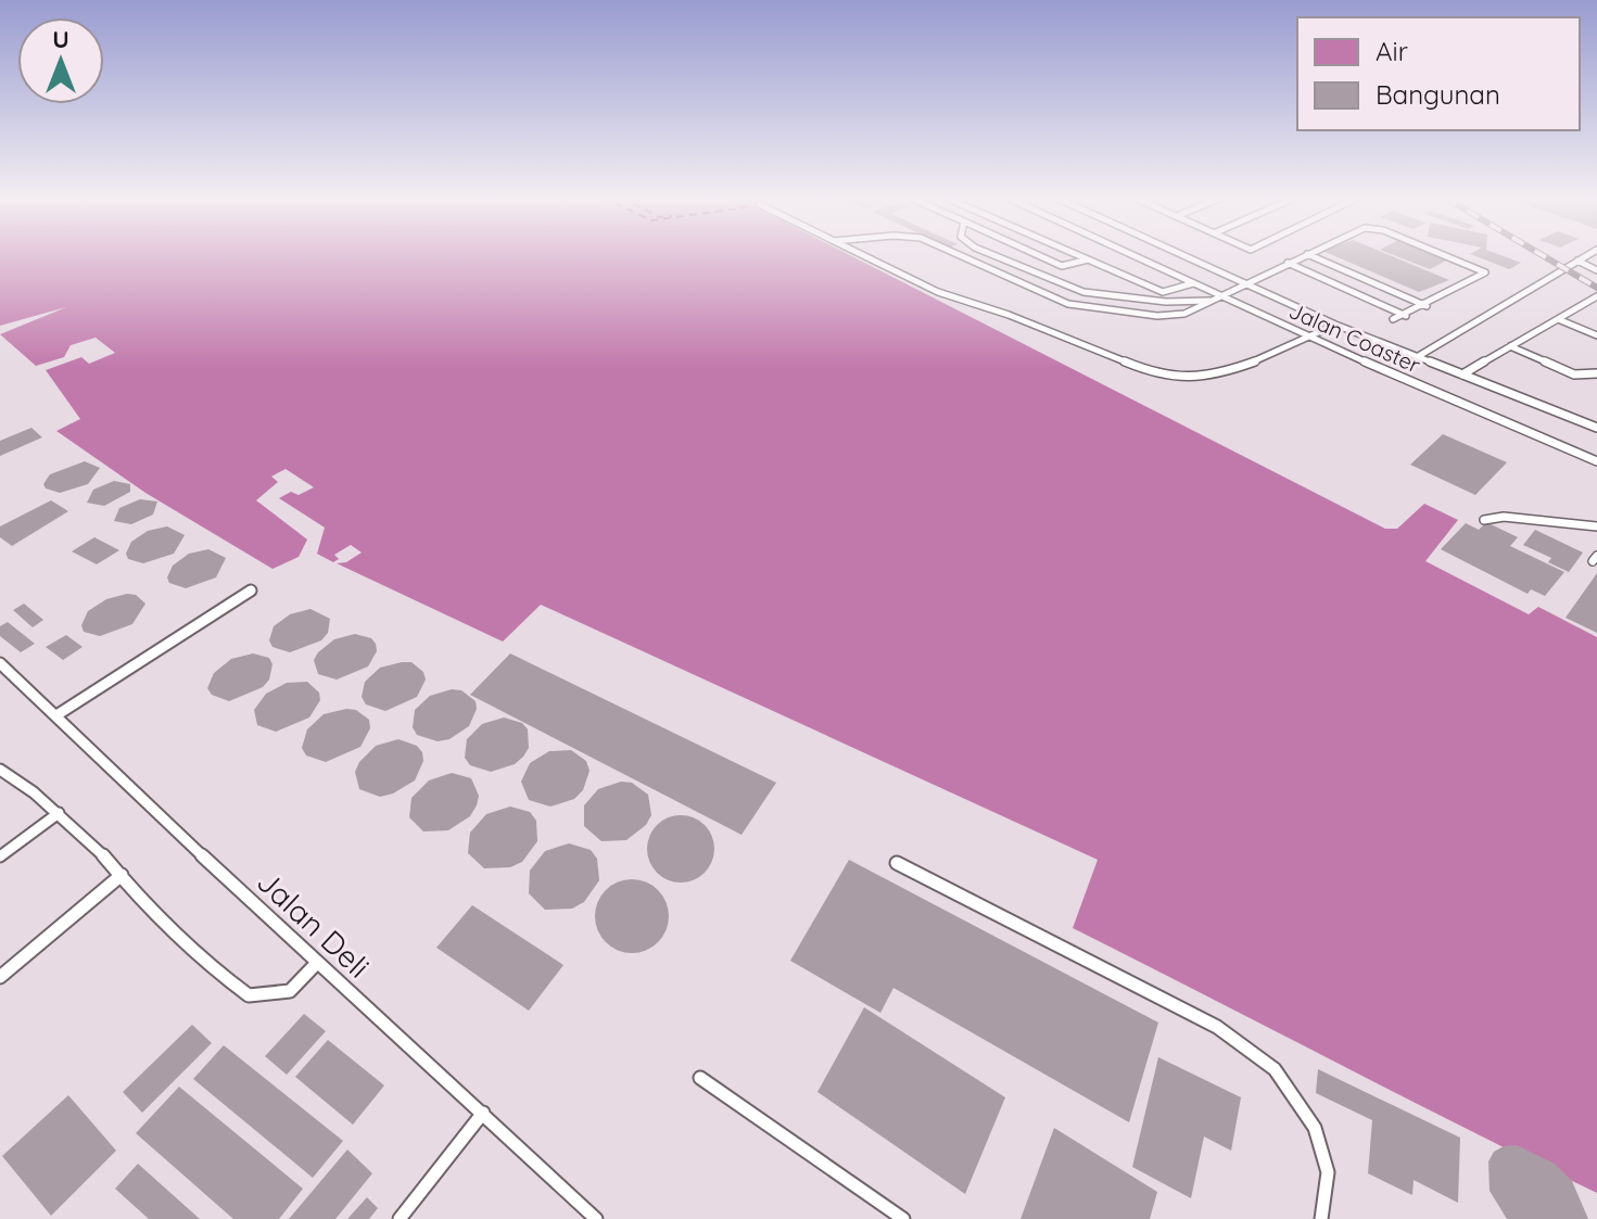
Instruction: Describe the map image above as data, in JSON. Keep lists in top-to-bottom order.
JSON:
{
  "streets": {
    "lane": ["Jalan Coaster", "Jalan Deli"]
  },
  "legend": ["Air", "Bangunan"],
  "north": "top"
}
